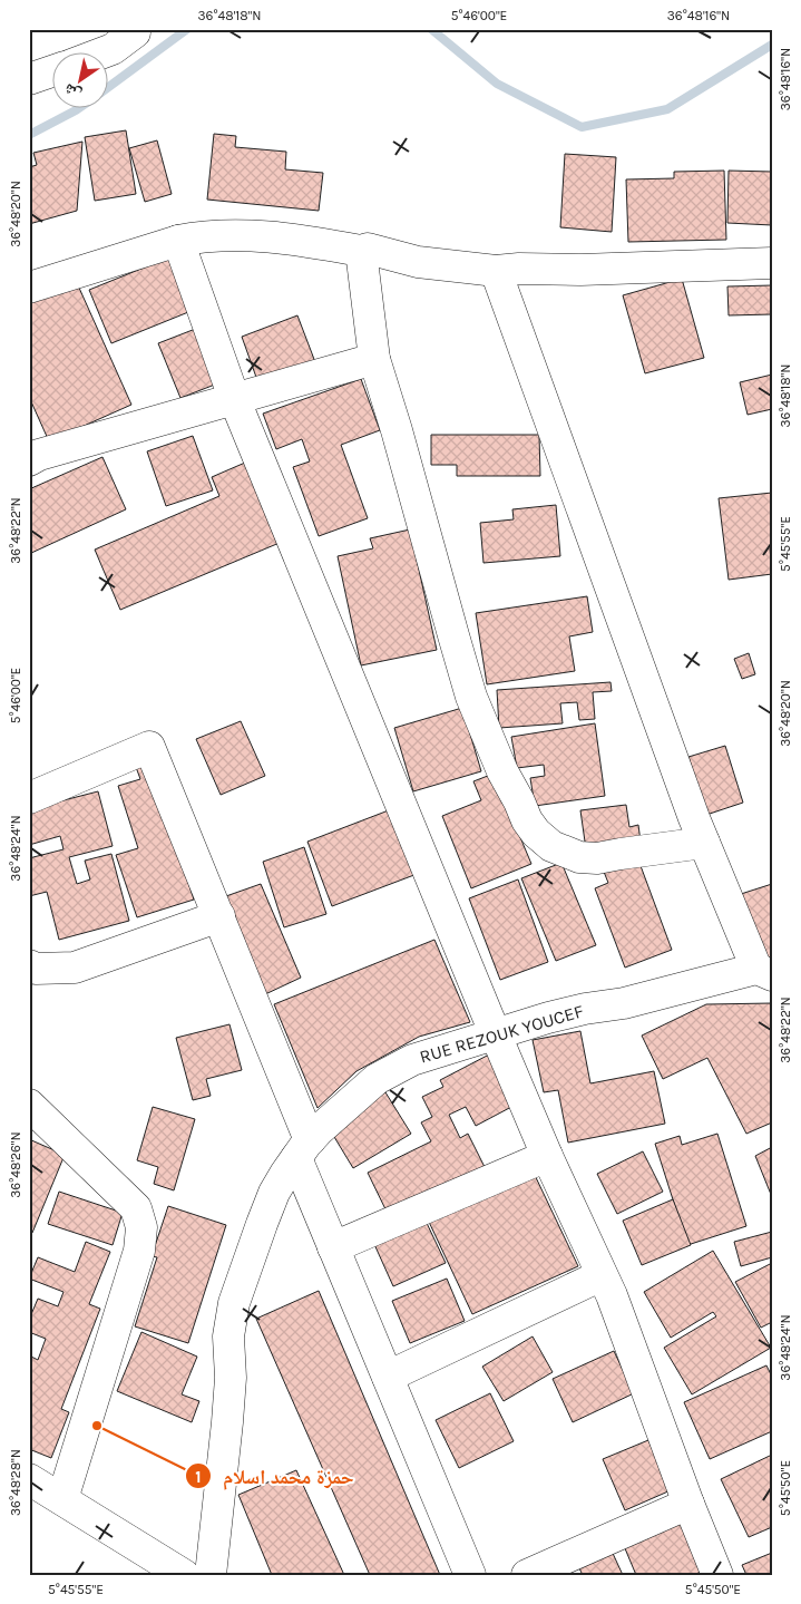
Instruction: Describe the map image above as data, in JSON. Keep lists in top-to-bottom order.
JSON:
{
  "streets": {
    "street": ["RUE REZOUK YOUCEF"]
  },
  "places": ["حمزة محمد اسلام"],
  "north": "bottom left",
  "coordinates": [
    "36°48'18\"N",
    "5°46'00\"E",
    "36°48'16\"N",
    "36°48'20\"N",
    "36°48'22\"N",
    "5°45'55\"E",
    "36°48'24\"N",
    "36°48'26\"N",
    "36°48'28\"N",
    "5°45'50\"E"
  ]
}
